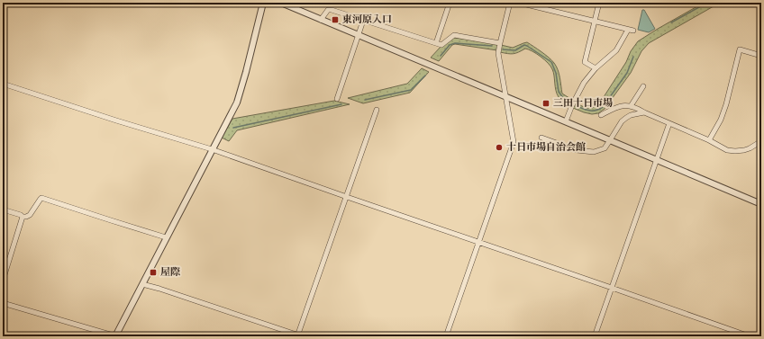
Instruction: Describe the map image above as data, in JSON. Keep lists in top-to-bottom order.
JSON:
{
  "places": {
    "transit": ["東河原入口", "三田十日市場", "屋際"],
    "other": ["十日市場自治会館"]
  }
}
